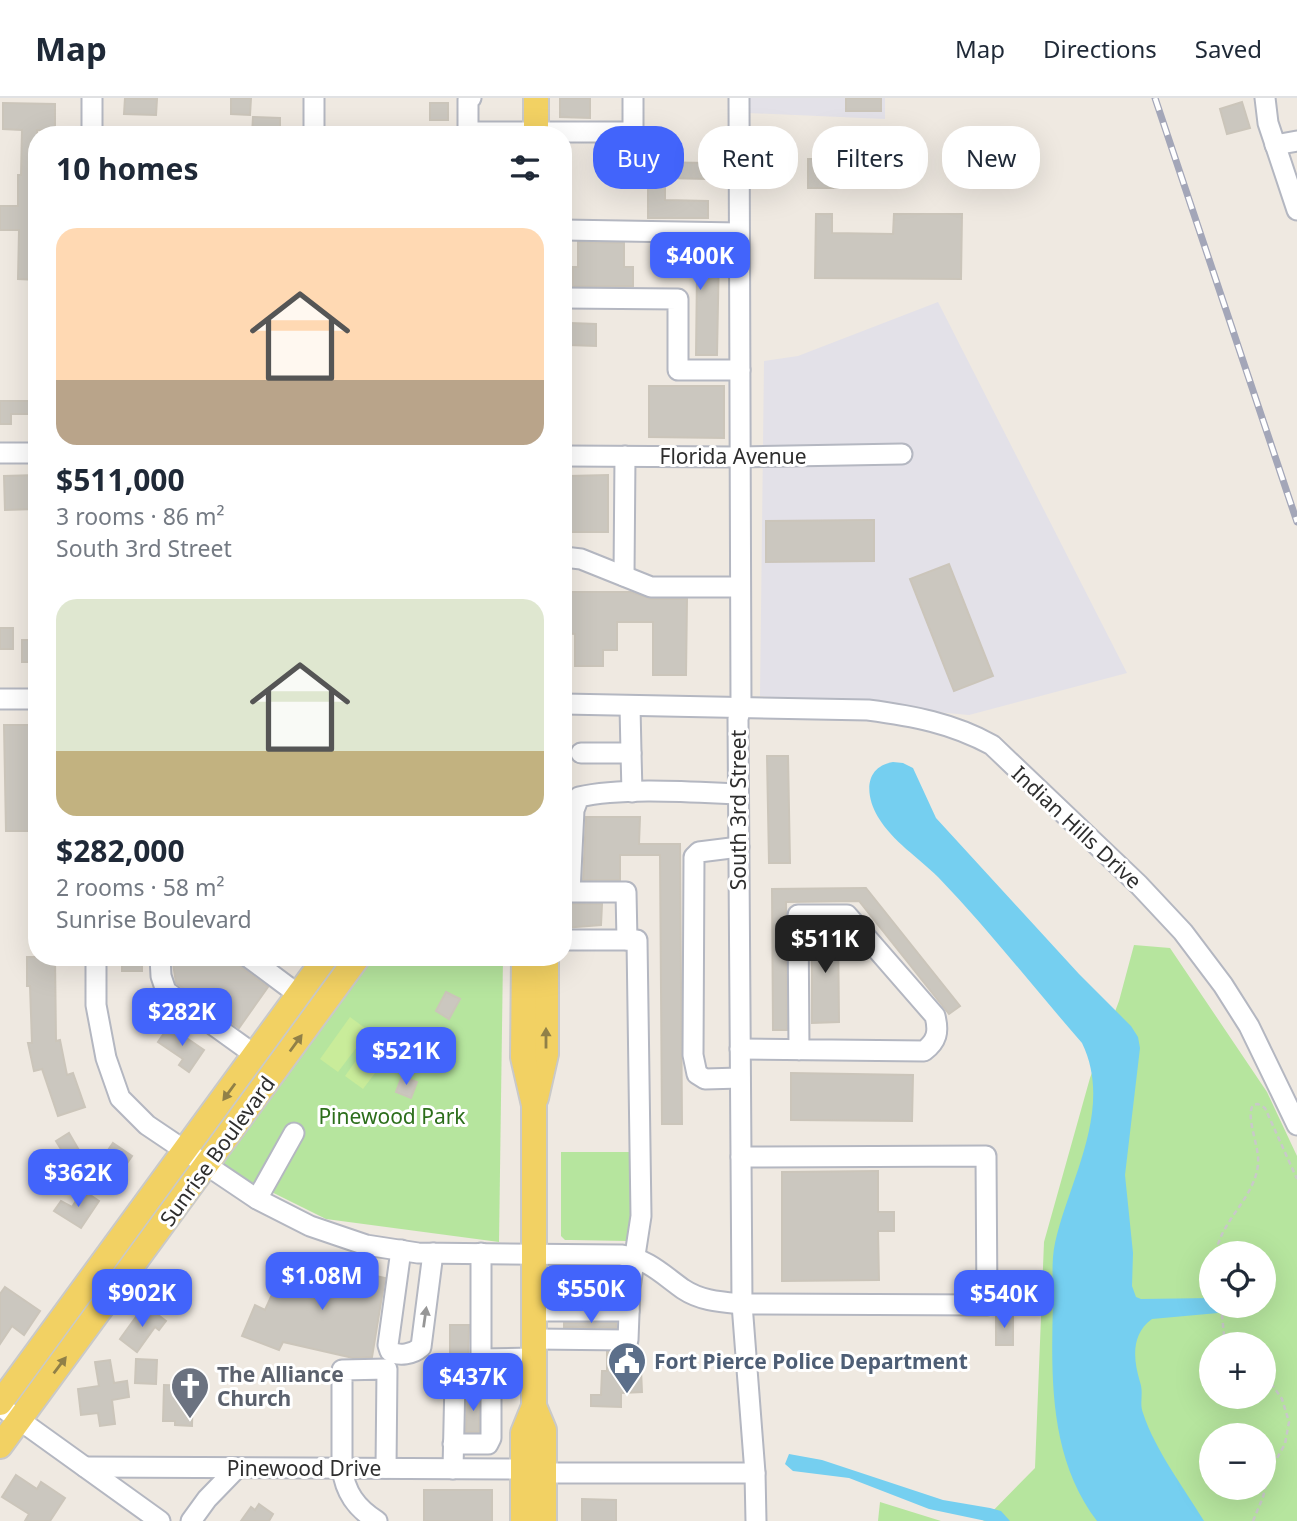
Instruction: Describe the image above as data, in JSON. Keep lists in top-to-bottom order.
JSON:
{
  "streets": {
    "main road": ["Sunrise Boulevard"],
    "street": [
      "Florida Avenue",
      "South 3rd Street",
      "Indian Hills Drive",
      "Pinewood Drive"
    ]
  },
  "crossings": [
    ["Florida Avenue", "South 3rd Street"],
    ["South 3rd Street", "Indian Hills Drive"],
    ["South 3rd Street", "Pinewood Drive"]
  ],
  "parks": ["Pinewood Park"],
  "places": {
    "public building": ["Fort Pierce Police Department"],
    "church": ["The Alliance Church"]
  },
  "page": {
    "header": "Map",
    "nav": ["Map", "Directions", "Saved"],
    "chip": [
      "Buy",
      "Rent",
      "Filters",
      "New"
    ],
    "heading": "10 homes",
    "list": [
      {
        "name": "$511,000",
        "note": "3 rooms · 86 m² · South 3rd Street"
      },
      {
        "name": "$282,000",
        "note": "2 rooms · 58 m² · Sunrise Boulevard"
      }
    ],
    "price": [
      "$400K",
      "$511K",
      "$282K",
      "$521K",
      "$362K",
      "$1.08M",
      "$550K",
      "$902K",
      "$540K",
      "$437K"
    ],
    "map_buttons": ["+", "−"]
  }
}
